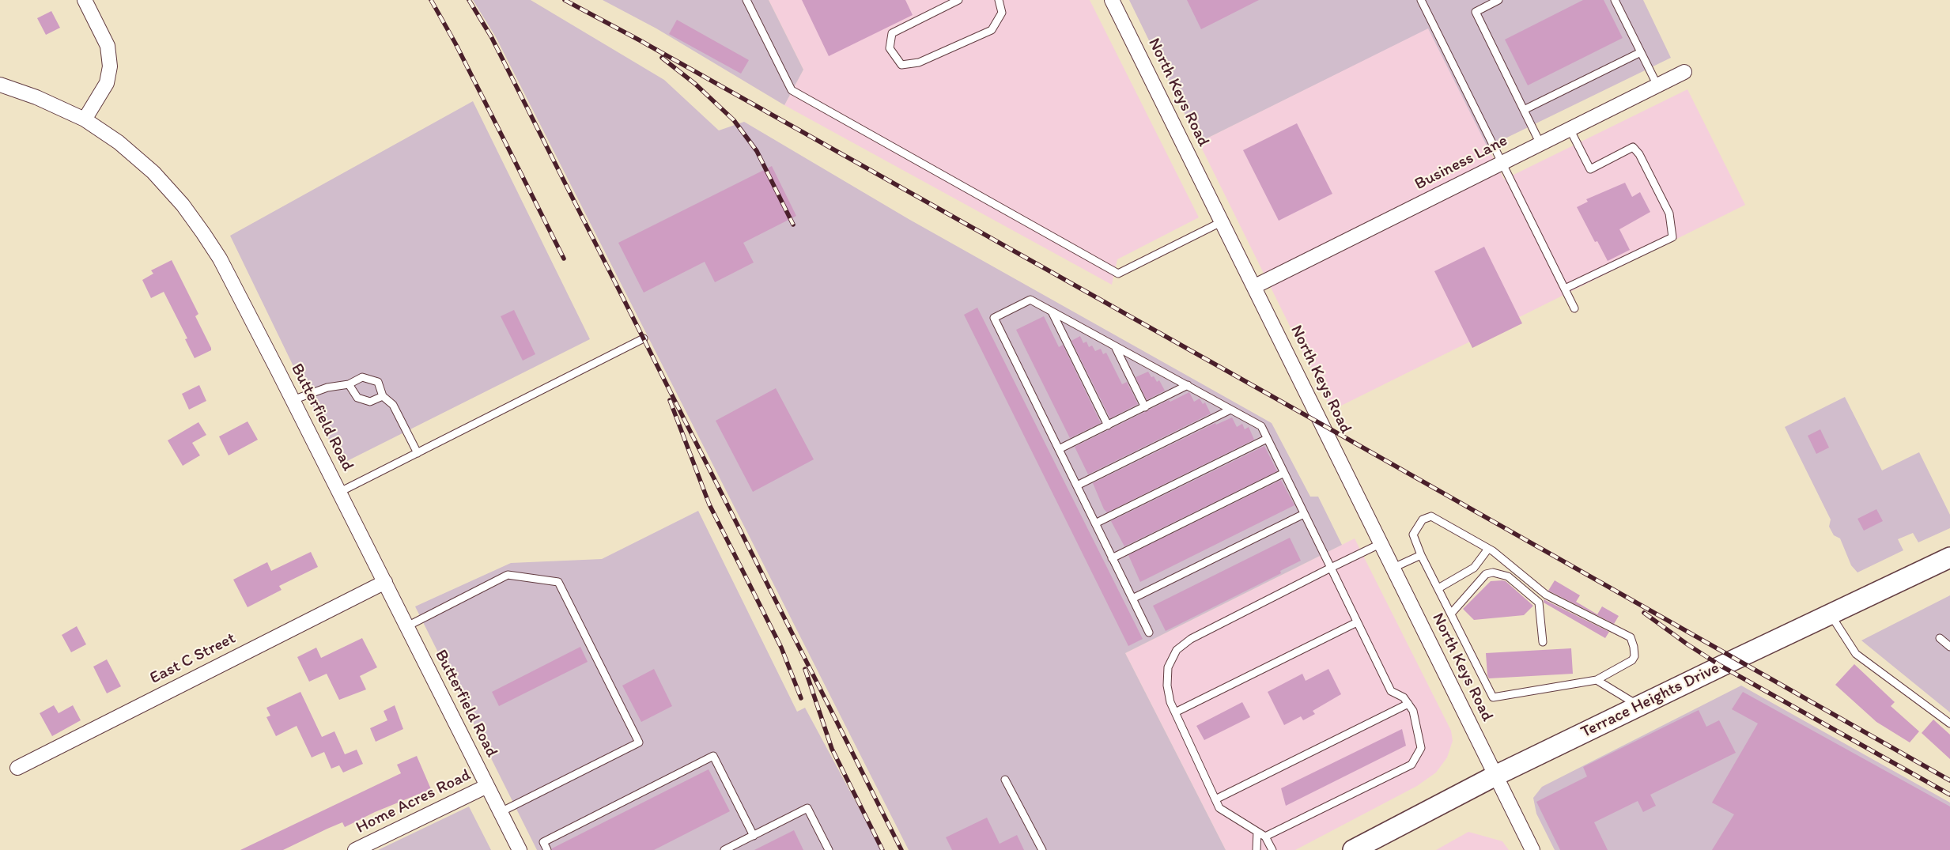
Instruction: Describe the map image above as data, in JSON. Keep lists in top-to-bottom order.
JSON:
{
  "streets": {
    "main road": ["Terrace Heights Drive"],
    "street": [
      "North Keys Road",
      "Business Lane",
      "Butterfield Road",
      "East C Street",
      "Home Acres Road"
    ]
  },
  "crossings": [
    ["North Keys Road", "Business Lane"],
    ["North Keys Road", "Terrace Heights Drive"],
    ["Butterfield Road", "East C Street"],
    ["Butterfield Road", "Home Acres Road"]
  ]
}
